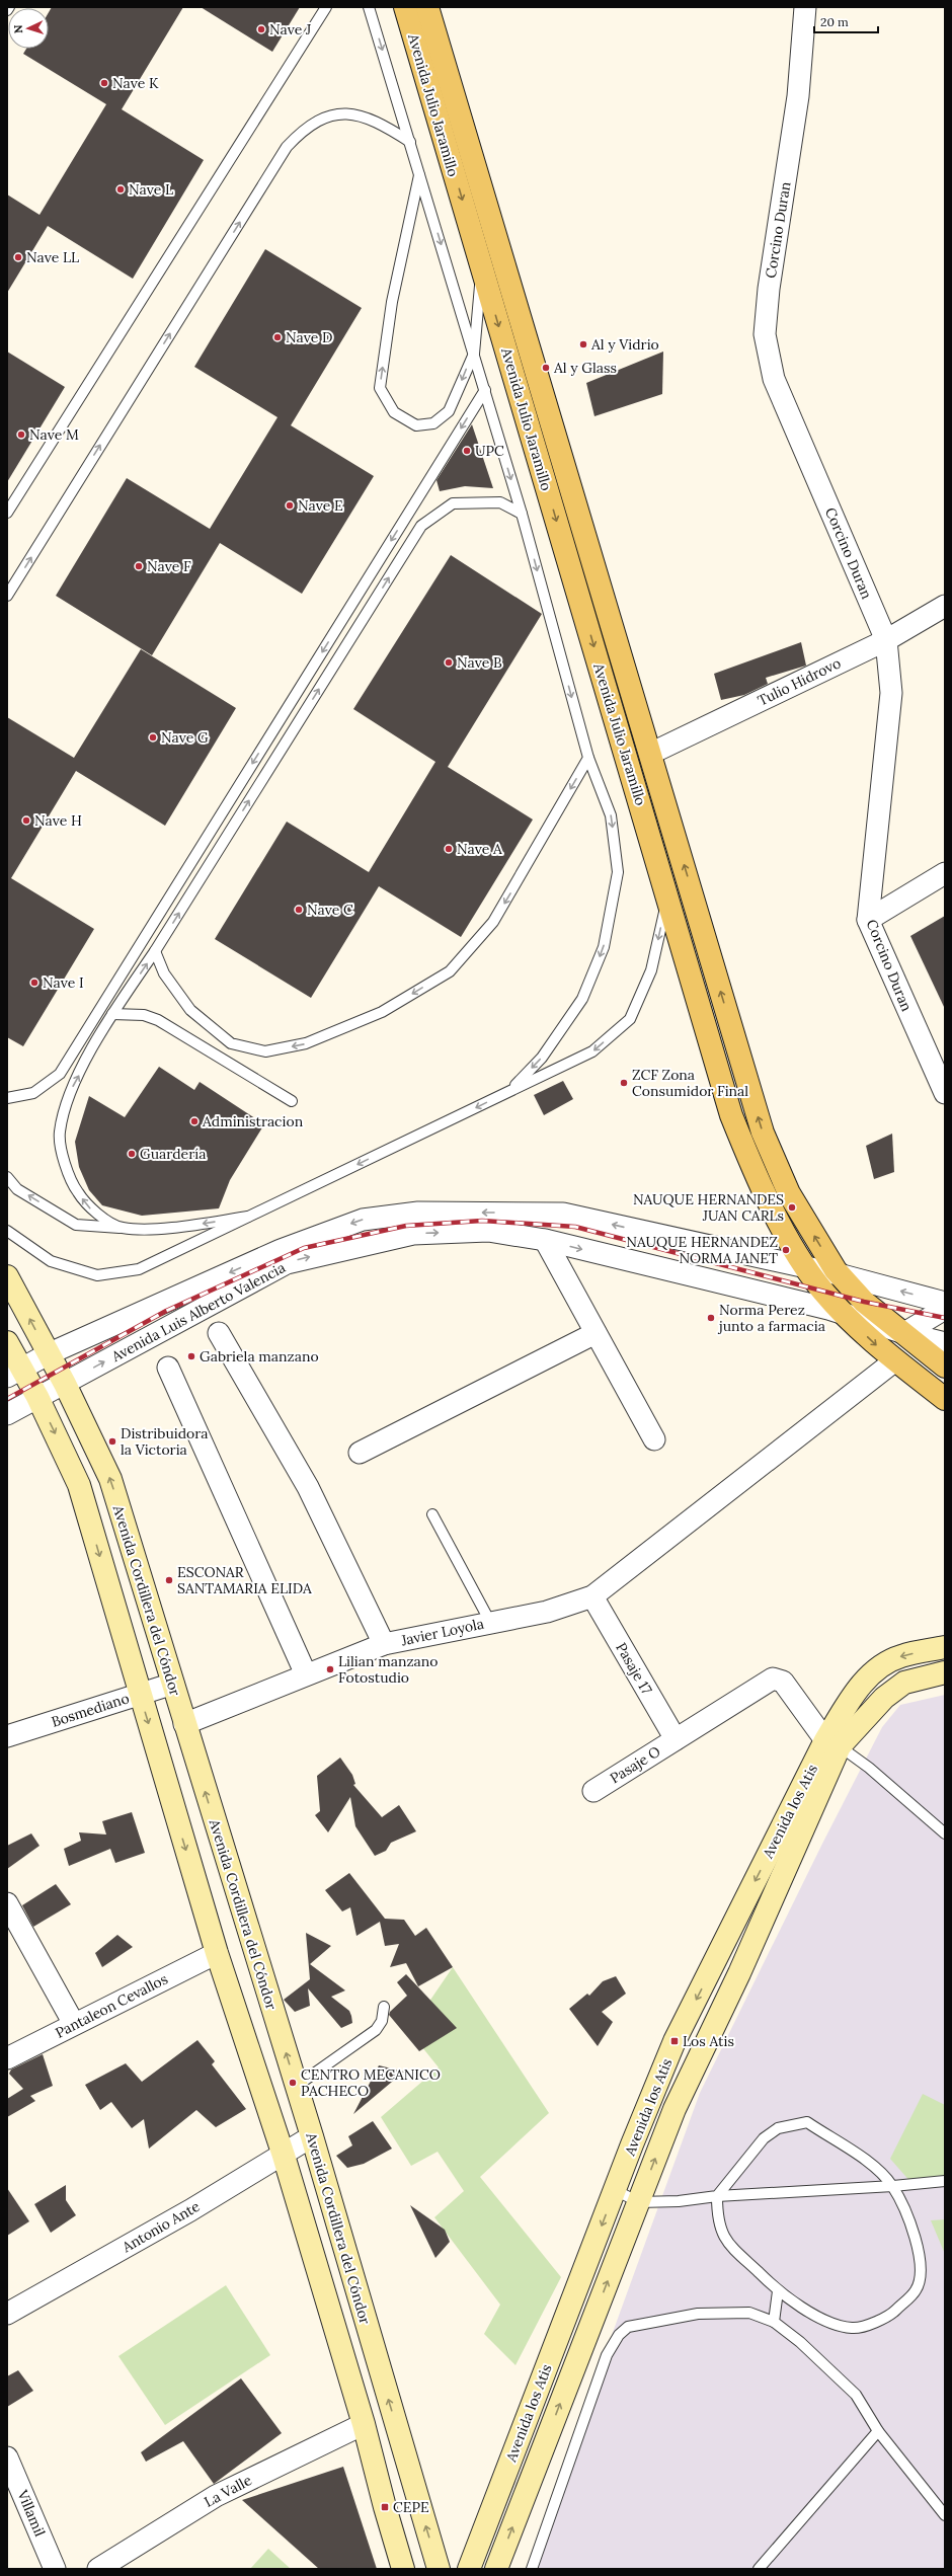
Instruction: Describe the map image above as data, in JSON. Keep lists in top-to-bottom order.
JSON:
{
  "streets": {
    "main road": ["Avenida Julio Jaramillo"],
    "street": [
      "Corcino Duran",
      "Tulio Hidrovo",
      "Avenida Luis Alberto Valencia",
      "Avenida Cordillera del Cóndor",
      "Javier Loyola",
      "Pasaje 17",
      "Bosmediano",
      "Pasaje O",
      "Avenida los Atis",
      "Pantaleon Cevallos",
      "Antonio Ante",
      "La Valle",
      "Villamil"
    ]
  },
  "crossings": [
    ["Avenida Julio Jaramillo", "Tulio Hidrovo"],
    ["Avenida Julio Jaramillo", "Avenida Luis Alberto Valencia"],
    ["Avenida Julio Jaramillo", "Javier Loyola"],
    ["Corcino Duran", "Tulio Hidrovo"],
    ["Avenida Luis Alberto Valencia", "Avenida Cordillera del Cóndor"],
    ["Avenida Cordillera del Cóndor", "Javier Loyola"],
    ["Avenida Cordillera del Cóndor", "Bosmediano"],
    ["Avenida Cordillera del Cóndor", "Antonio Ante"],
    ["Javier Loyola", "Pasaje 17"],
    ["Pasaje 17", "Pasaje O"],
    ["Pasaje O", "Avenida los Atis"]
  ],
  "places": {
    "other": [
      "Nave J",
      "Nave K",
      "Nave L",
      "Nave LL",
      "Nave D",
      "Al y Vidrio",
      "Al y Glass",
      "Nave M",
      "UPC",
      "Nave E",
      "Nave F",
      "Nave B",
      "Nave G",
      "Nave H",
      "Nave A",
      "Nave C",
      "Nave I",
      "ZCF Zona Consumidor Final",
      "Administracion",
      "Guardería",
      "NAUQUE HERNANDES JUAN CARLs",
      "NAUQUE HERNANDEZ NORMA JANET",
      "Norma Perez junto a farmacia",
      "Gabriela manzano",
      "Distribuidora la Victoria",
      "ESCONAR SANTAMARIA ELIDA",
      "Lilian manzano Fotostudio",
      "CENTRO MECANICO PACHECO"
    ],
    "transit": ["Los Atis", "CEPE"]
  },
  "scale_bar": "20 m",
  "north": "left"
}
